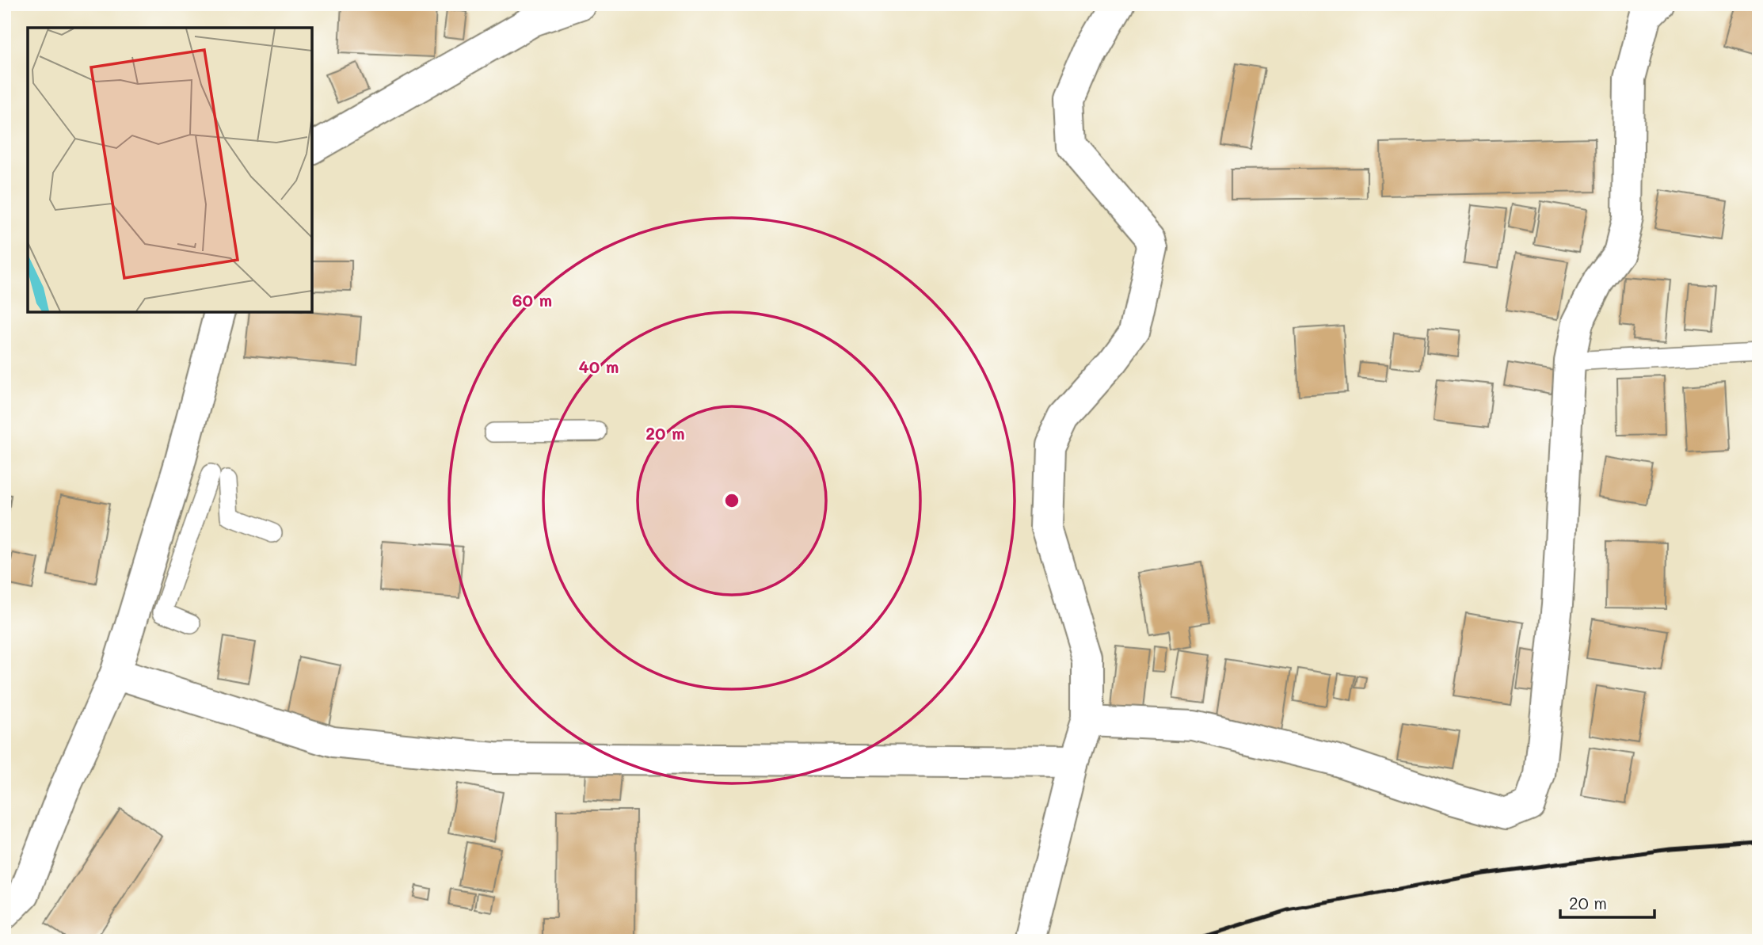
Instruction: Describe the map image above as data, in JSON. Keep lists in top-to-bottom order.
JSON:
{
  "scale_bar": "20 m",
  "rings": ["60 m", "40 m", "20 m"]
}
